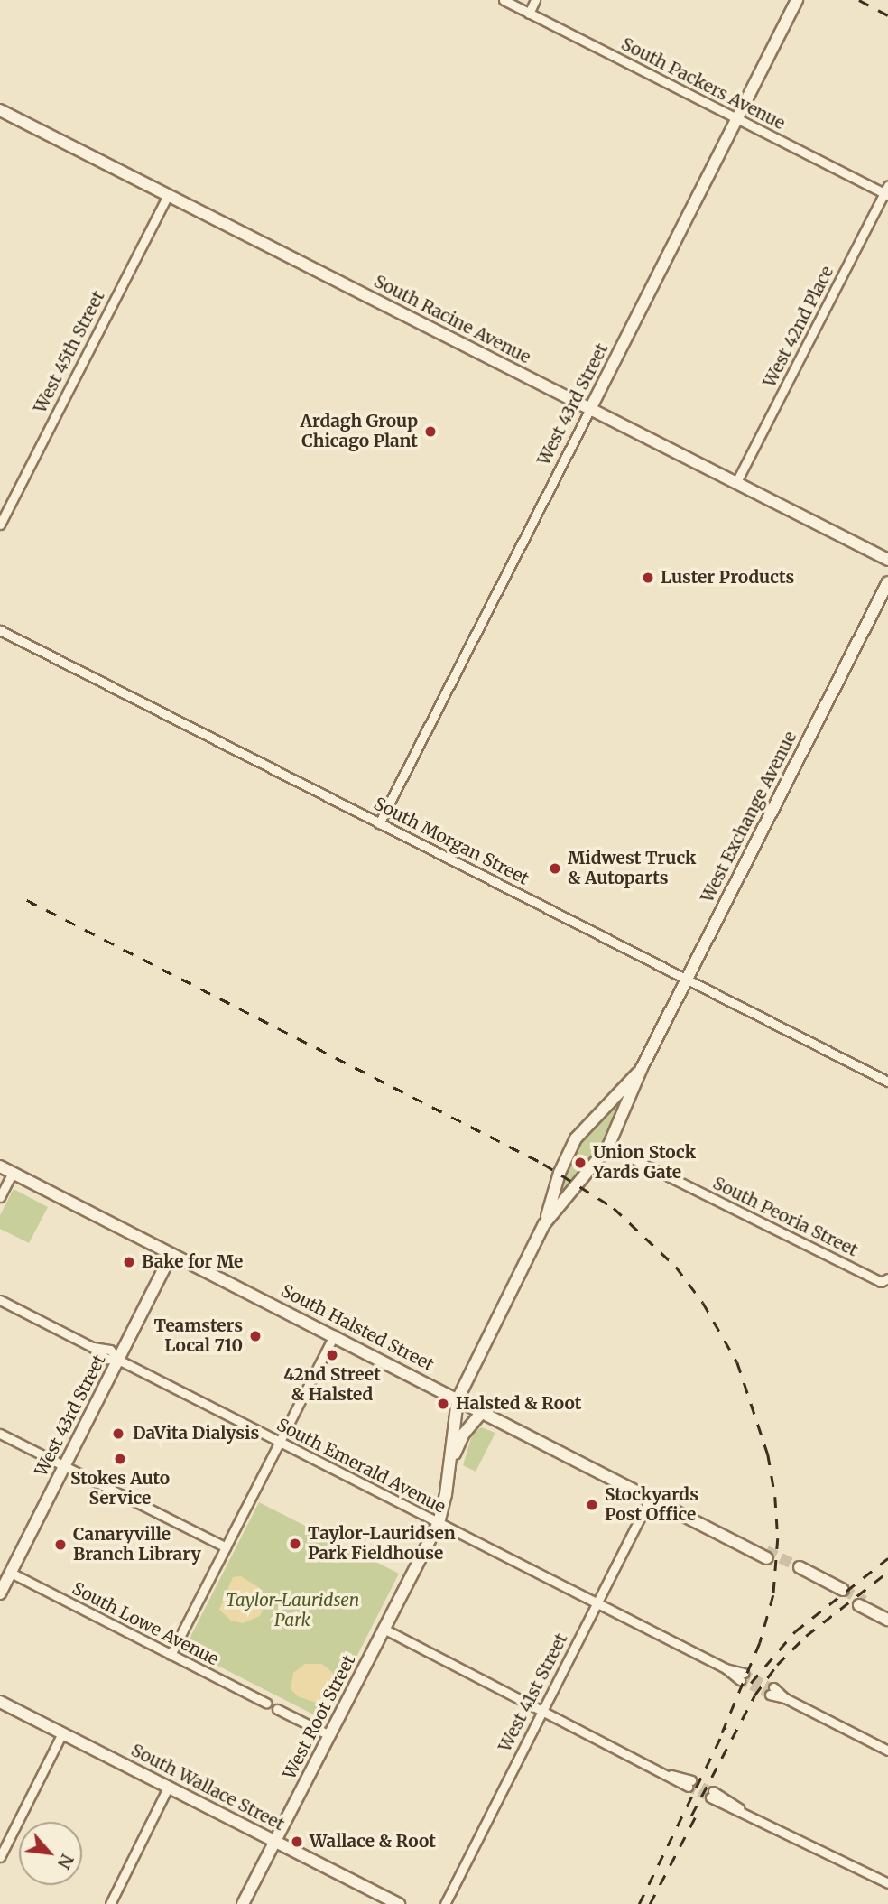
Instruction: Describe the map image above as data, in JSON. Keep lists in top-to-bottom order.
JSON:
{
  "streets": {
    "street": [
      "South Packers Avenue",
      "South Racine Avenue",
      "West 42nd Place",
      "West 45th Street",
      "West 43rd Street",
      "West Exchange Avenue",
      "South Morgan Street",
      "South Peoria Street",
      "South Halsted Street",
      "South Emerald Avenue",
      "South Lowe Avenue",
      "West 41st Street",
      "West Root Street",
      "South Wallace Street"
    ]
  },
  "crossings": [
    ["South Packers Avenue", "West 42nd Place"],
    ["South Packers Avenue", "West 43rd Street"],
    ["South Racine Avenue", "West 42nd Place"],
    ["South Racine Avenue", "West 45th Street"],
    ["South Racine Avenue", "West 43rd Street"],
    ["West 43rd Street", "South Morgan Street"],
    ["West 43rd Street", "South Halsted Street"],
    ["West 43rd Street", "South Emerald Avenue"],
    ["West 43rd Street", "South Lowe Avenue"],
    ["West Exchange Avenue", "South Morgan Street"],
    ["West Exchange Avenue", "South Peoria Street"],
    ["West Exchange Avenue", "South Halsted Street"],
    ["West Exchange Avenue", "West Root Street"],
    ["South Halsted Street", "West 41st Street"],
    ["South Halsted Street", "West Root Street"],
    ["South Emerald Avenue", "West 41st Street"],
    ["South Emerald Avenue", "West Root Street"],
    ["West Root Street", "South Wallace Street"]
  ],
  "parks": ["Taylor-Lauridsen Park"],
  "places": [
    "Ardagh Group Chicago Plant",
    "Luster Products",
    "Midwest Truck & Autoparts",
    "Union Stock Yards Gate",
    "Bake for Me",
    "Teamsters Local 710",
    "42nd Street & Halsted",
    "Halsted & Root",
    "DaVita Dialysis",
    "Stokes Auto Service",
    "Stockyards Post Office",
    "Taylor-Lauridsen Park Fieldhouse",
    "Canaryville Branch Library",
    "Wallace & Root"
  ],
  "north": "bottom right"
}
